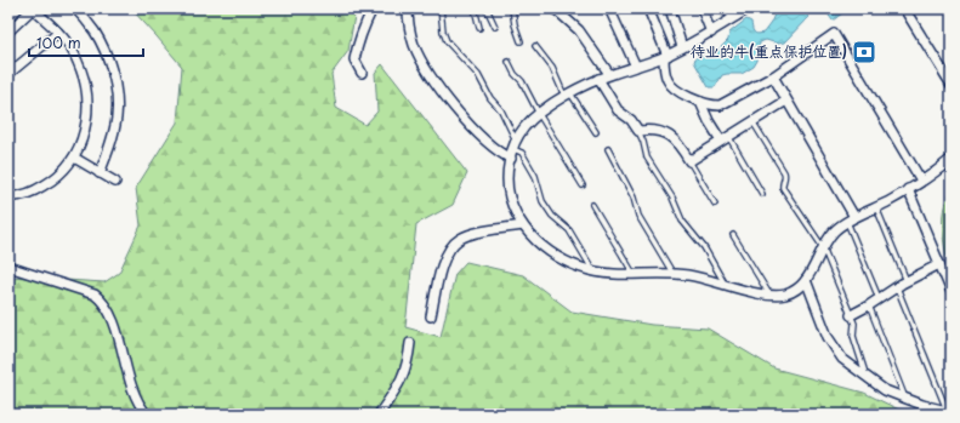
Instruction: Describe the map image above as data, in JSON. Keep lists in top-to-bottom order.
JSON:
{
  "places": {
    "bank": ["待业的牛(重点保护位置)"]
  },
  "scale_bar": "100 m"
}
